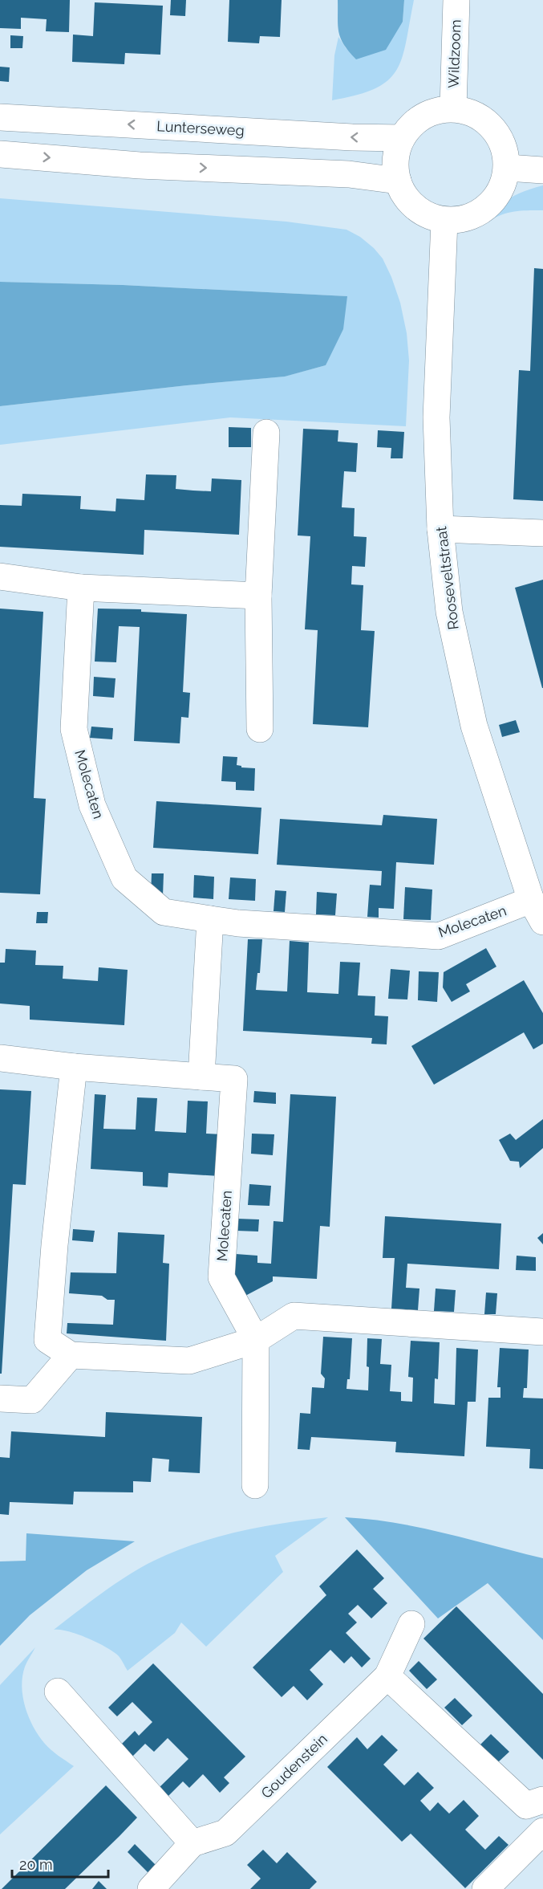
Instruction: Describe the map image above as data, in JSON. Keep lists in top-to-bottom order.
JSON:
{
  "streets": {
    "street": [
      "Wildzoom",
      "Lunterseweg",
      "Rooseveltstraat",
      "Molecaten",
      "Goudenstein"
    ]
  },
  "crossings": [
    ["Wildzoom", "Lunterseweg"],
    ["Wildzoom", "Rooseveltstraat"],
    ["Lunterseweg", "Rooseveltstraat"],
    ["Rooseveltstraat", "Molecaten"]
  ],
  "scale_bar": "20 m"
}
